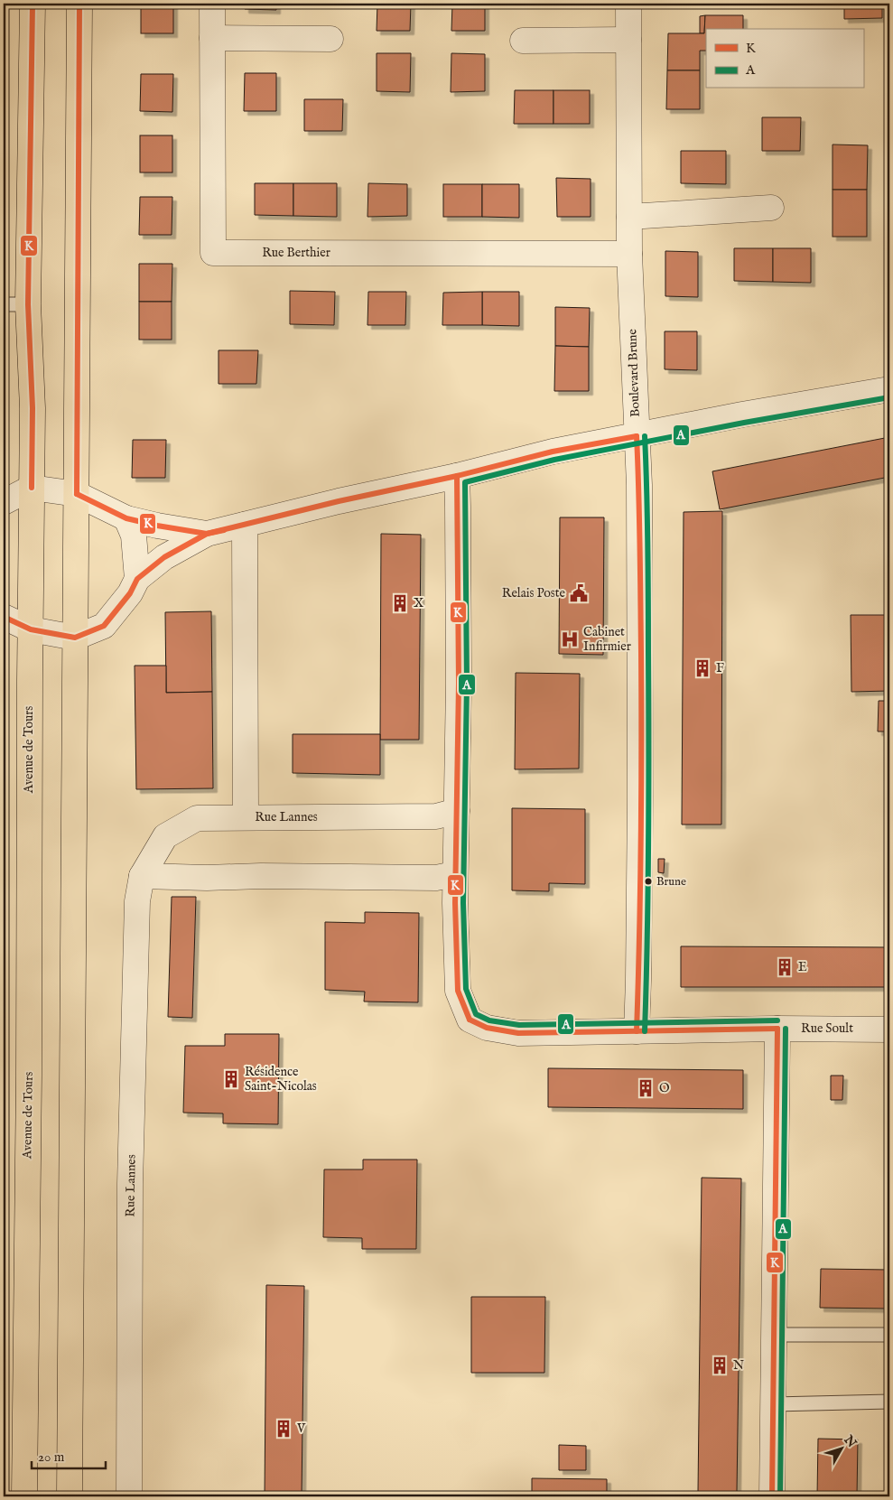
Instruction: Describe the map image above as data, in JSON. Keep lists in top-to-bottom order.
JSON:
{
  "streets": {
    "main road": ["Avenue de Tours"],
    "street": [
      "Rue Berthier",
      "Boulevard Brune",
      "Rue Lannes",
      "Rue Soult"
    ]
  },
  "crossings": [
    ["Rue Berthier", "Boulevard Brune"],
    ["Boulevard Brune", "Rue Soult"]
  ],
  "places": {
    "public building": ["Relais Poste"],
    "building": [
      "X",
      "F",
      "E",
      "Résidence Saint-Nicolas",
      "O",
      "N",
      "V"
    ],
    "hospital": ["Cabinet Infirmier"],
    "other": ["Brune"]
  },
  "lines": ["transit line K", "transit line A"],
  "legend": ["K", "A"],
  "scale_bar": "20 m",
  "north": "top right"
}
